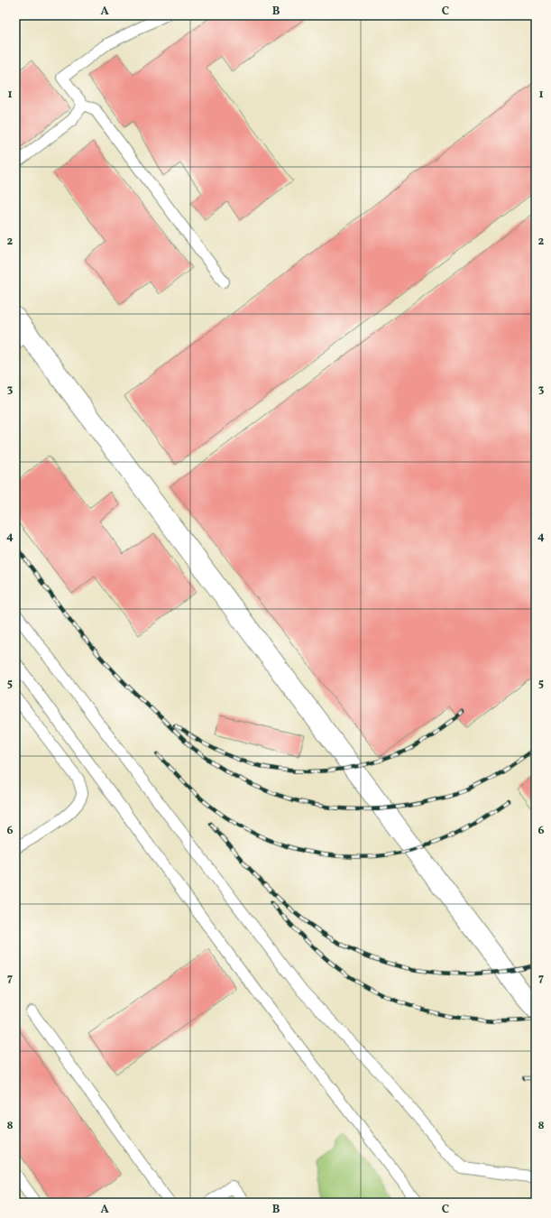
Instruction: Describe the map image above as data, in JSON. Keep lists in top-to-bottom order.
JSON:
{
  "grid": {
    "columns": ["A", "B", "C"],
    "rows": [
      "1",
      "2",
      "3",
      "4",
      "5",
      "6",
      "7",
      "8"
    ]
  }
}
